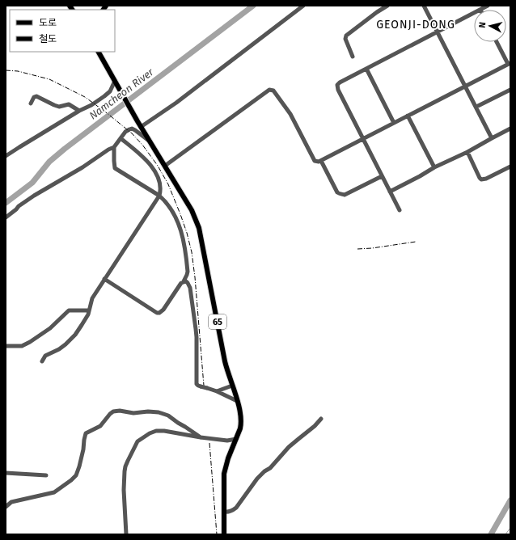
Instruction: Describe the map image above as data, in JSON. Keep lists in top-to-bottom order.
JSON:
{
  "streets": {
    "main road": ["65"]
  },
  "districts": ["GEONJI-DONG"],
  "water": ["Namcheon River"],
  "legend": ["도로", "철도"],
  "north": "left"
}
